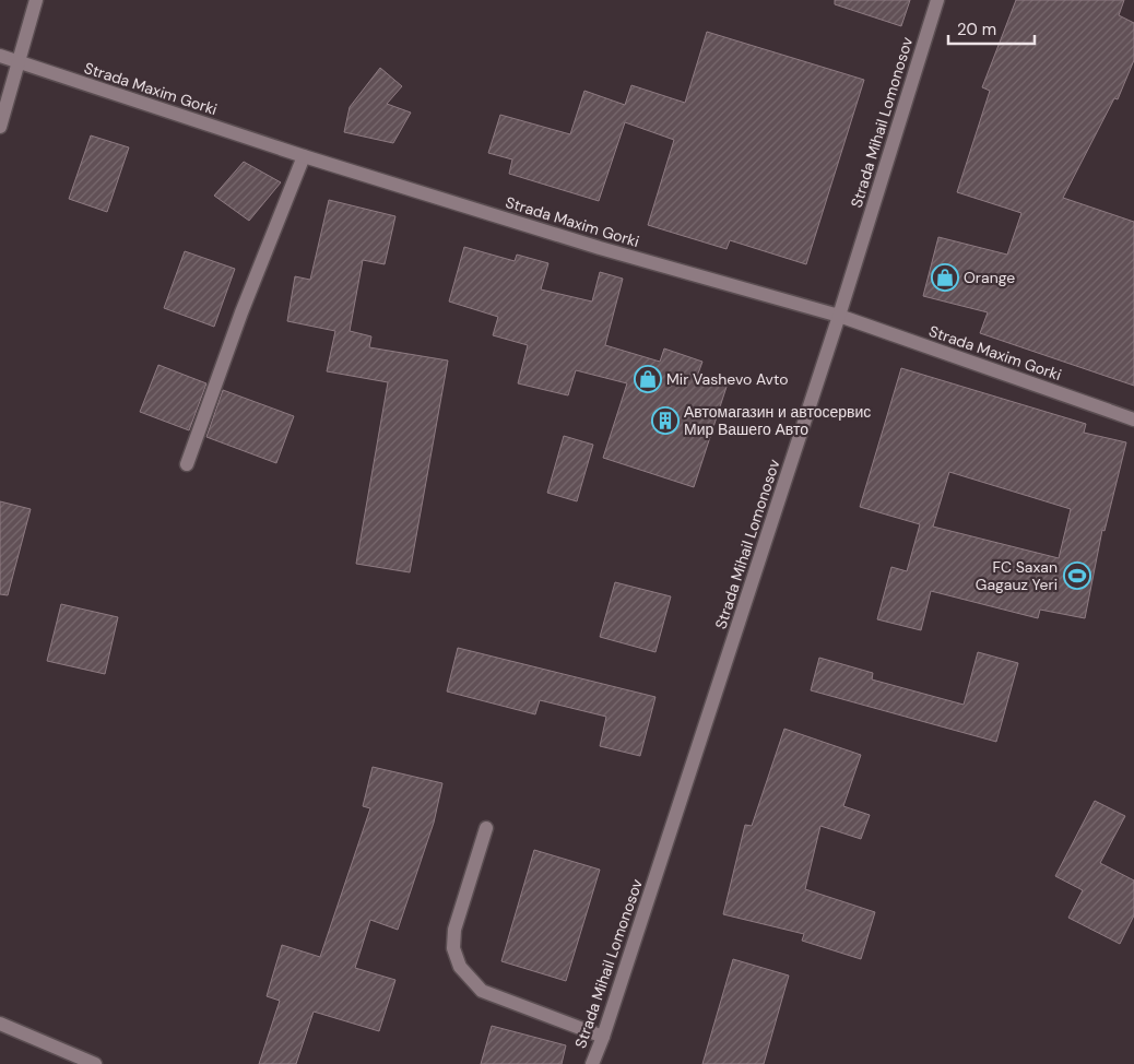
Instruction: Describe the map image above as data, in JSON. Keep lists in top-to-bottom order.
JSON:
{
  "streets": {
    "street": ["Strada Maxim Gorki", "Strada Mihail Lomonosov"]
  },
  "crossings": [
    ["Strada Maxim Gorki", "Strada Mihail Lomonosov"]
  ],
  "places": {
    "shop": ["Orange", "Mir Vashevo Avto"],
    "building": ["Автомагазин и автосервис Мир Вашего Авто"],
    "sports": ["FC Saxan Gagauz Yeri"]
  },
  "scale_bar": "20 m"
}
